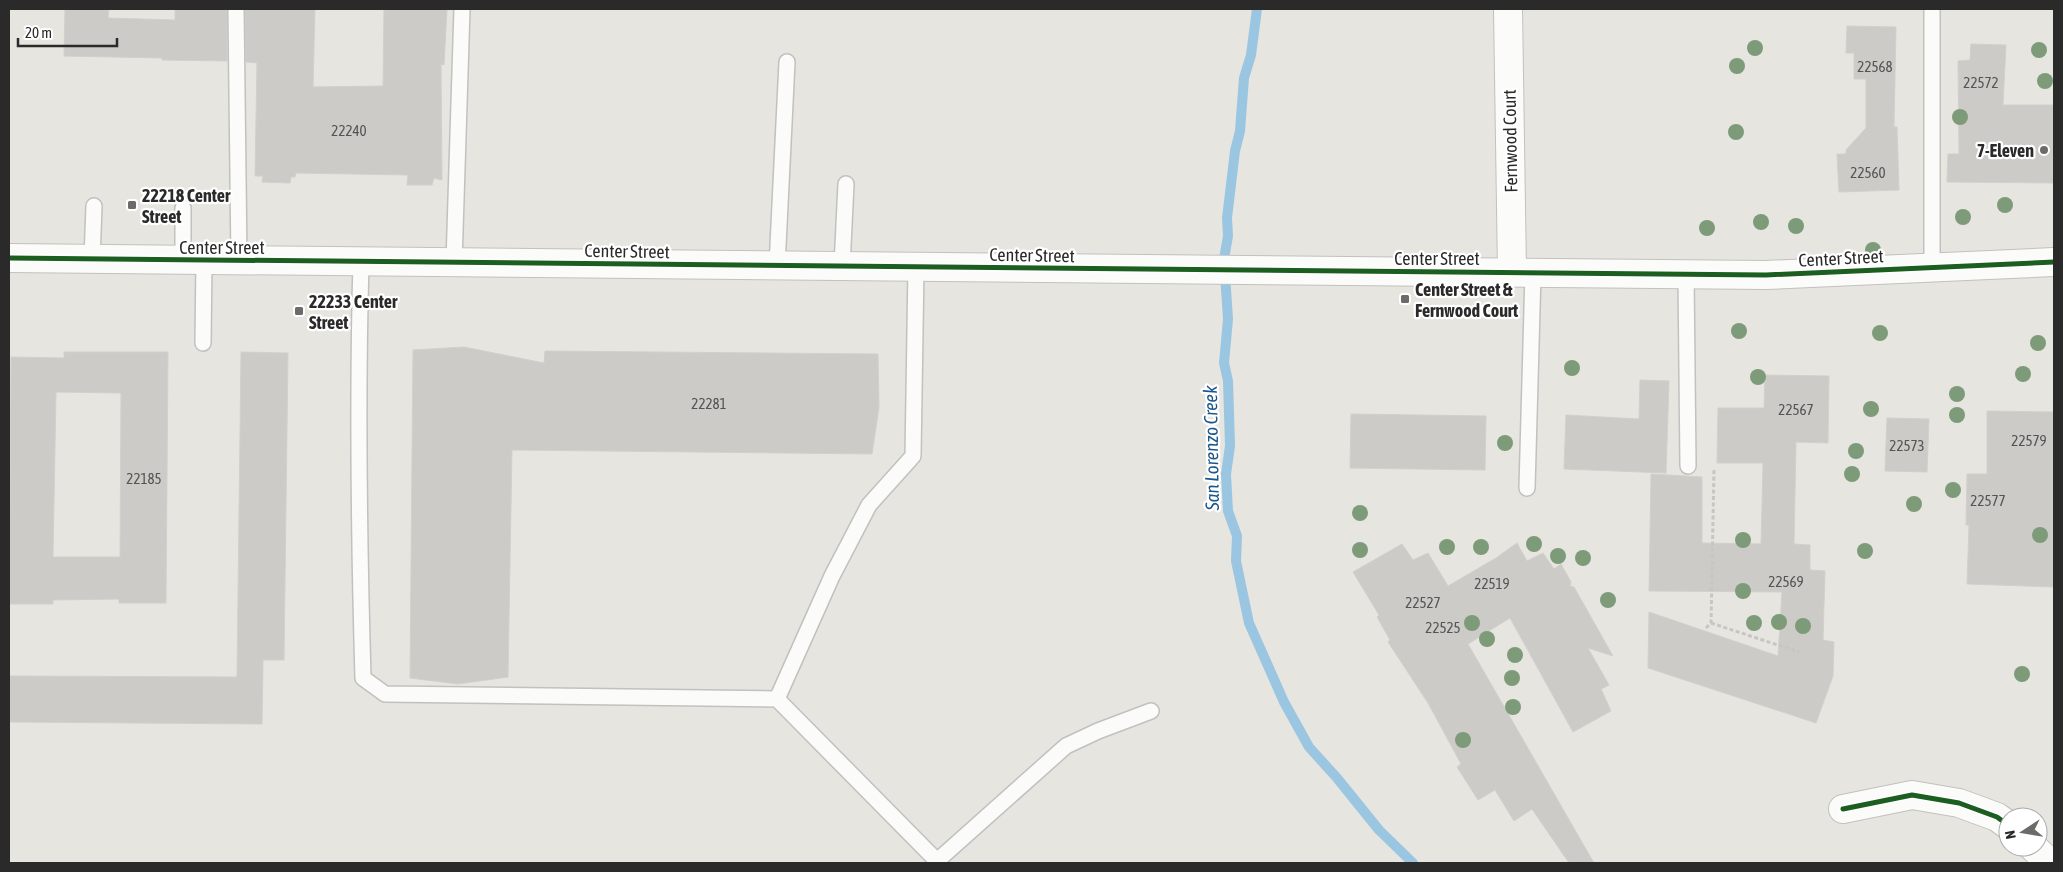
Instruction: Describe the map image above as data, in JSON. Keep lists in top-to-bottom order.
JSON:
{
  "streets": {
    "street": ["Fernwood Court", "Center Street"]
  },
  "crossings": [
    ["Fernwood Court", "Center Street"]
  ],
  "water": ["San Lorenzo Creek"],
  "places": {
    "other": ["7-Eleven"],
    "transit": ["22218 Center Street", "Center Street & Fernwood Court", "22233 Center Street"]
  },
  "house_numbers": [
    "22568",
    "22572",
    "22240",
    "22560",
    "22281",
    "22567",
    "22579",
    "22573",
    "22185",
    "22577",
    "22569",
    "22519",
    "22527",
    "22525"
  ],
  "scale_bar": "20 m",
  "north": "left"
}
